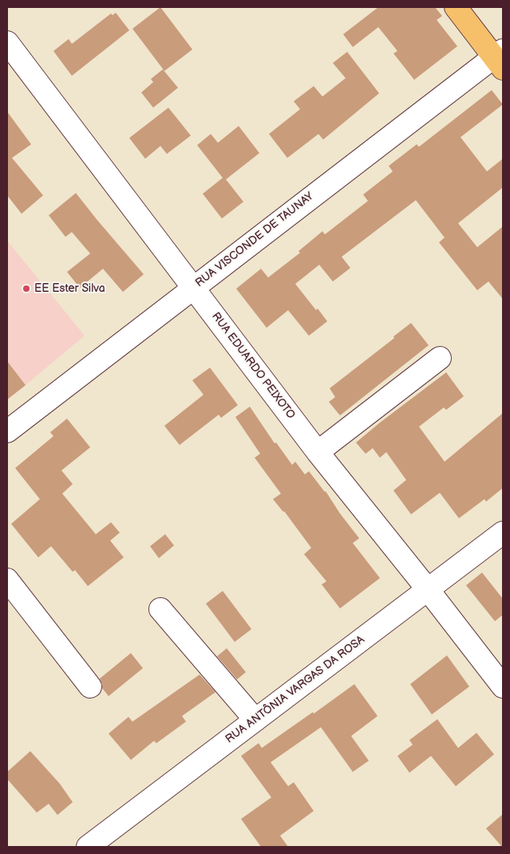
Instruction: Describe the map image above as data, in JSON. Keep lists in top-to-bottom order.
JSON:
{
  "streets": {
    "street": ["RUA VISCONDE DE TAUNAY", "RUA EDUARDO PEIXOTO", "RUA ANTÔNIA VARGAS DA ROSA"]
  },
  "crossings": [
    ["RUA VISCONDE DE TAUNAY", "RUA EDUARDO PEIXOTO"],
    ["RUA EDUARDO PEIXOTO", "RUA ANTÔNIA VARGAS DA ROSA"]
  ],
  "places": ["EE Ester Silva"]
}
